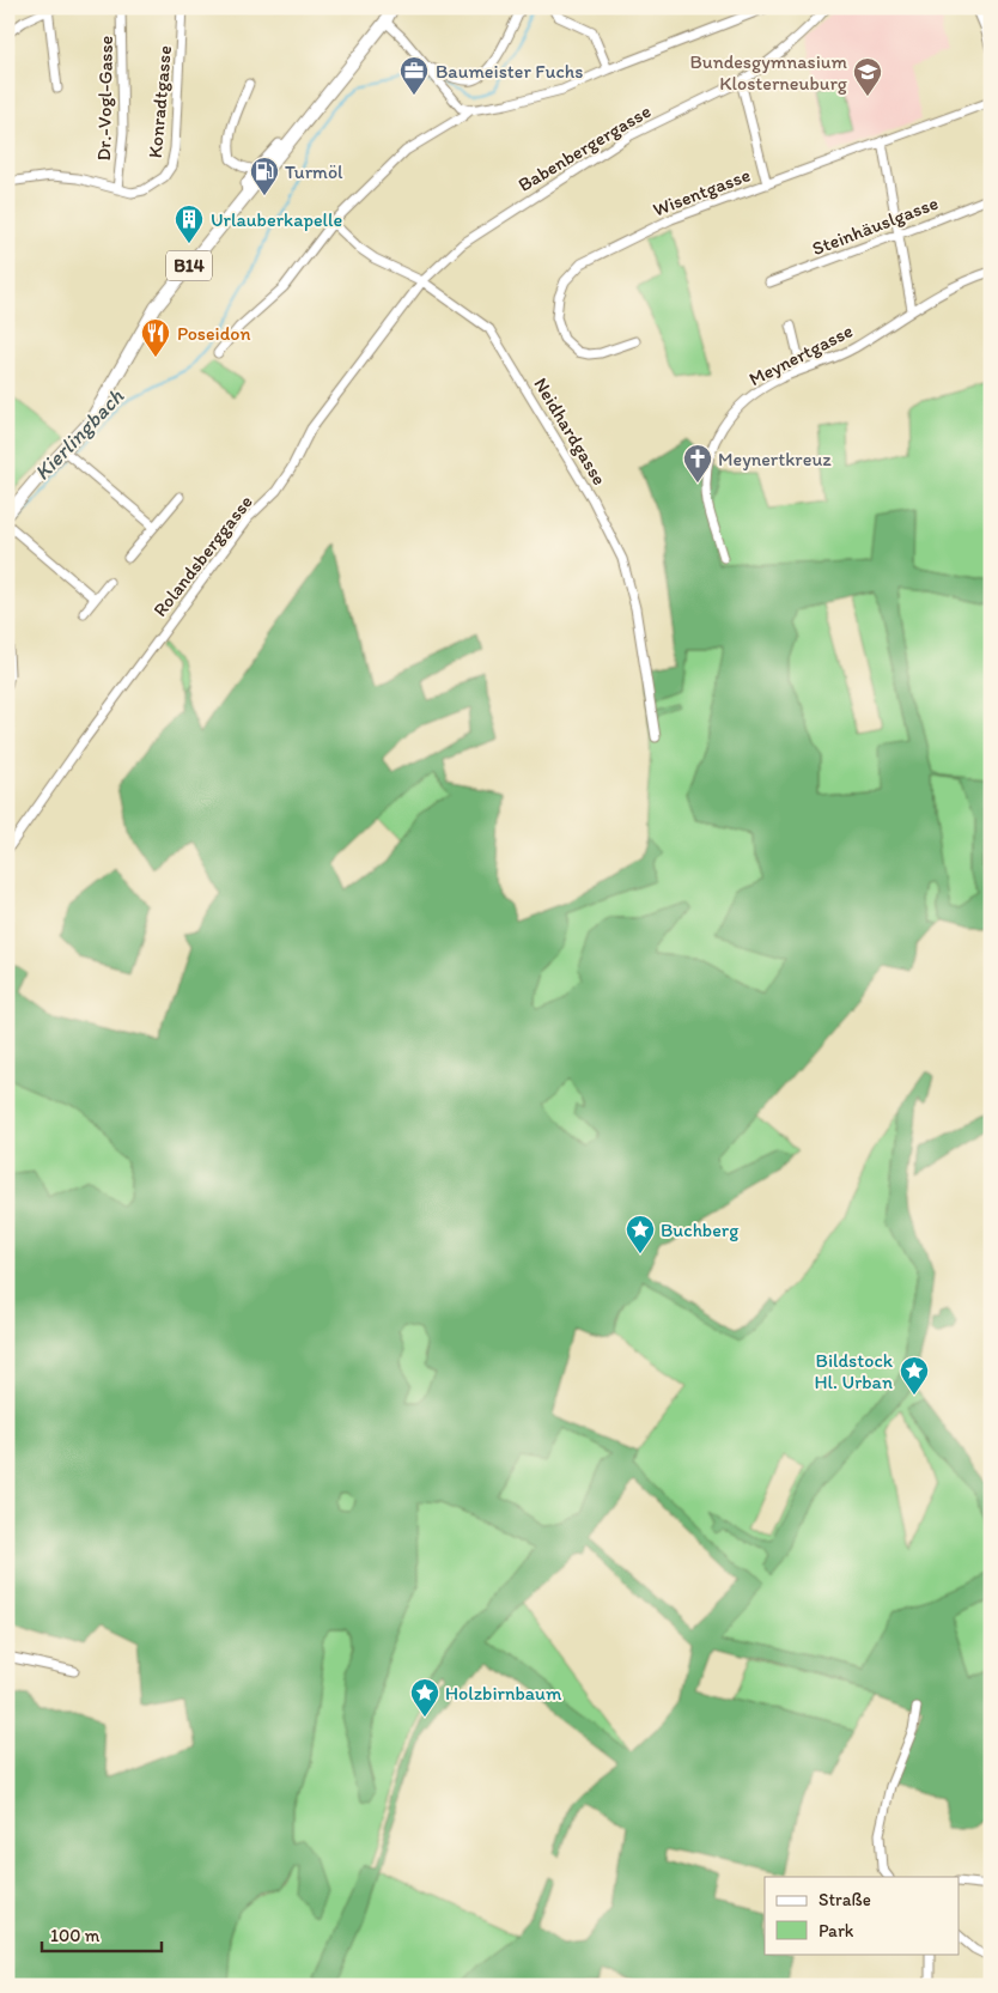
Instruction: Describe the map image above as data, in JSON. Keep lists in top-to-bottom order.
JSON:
{
  "streets": {
    "main road": ["B14"],
    "street": [
      "Dr.-Vogl-Gasse",
      "Konradtgasse",
      "Babenbergergasse",
      "Wisentgasse",
      "Steinhäuslgasse",
      "Meynertgasse",
      "Neidhardgasse",
      "Rolandsberggasse"
    ]
  },
  "crossings": [
    ["Dr.-Vogl-Gasse", "Konradtgasse"],
    ["Babenbergergasse", "Neidhardgasse"],
    ["Babenbergergasse", "Rolandsberggasse"],
    ["Neidhardgasse", "Rolandsberggasse"]
  ],
  "water": ["Kierlingbach"],
  "places": {
    "office": ["Baumeister Fuchs"],
    "school or university": ["Bundesgymnasium Klosterneuburg"],
    "fuel station": ["Turmöl"],
    "building": ["Urlauberkapelle"],
    "restaurant": ["Poseidon"],
    "church": ["Meynertkreuz"],
    "place": ["Buchberg", "Bildstock Hl. Urban", "Holzbirnbaum"]
  },
  "legend": ["Straße", "Park"],
  "scale_bar": "100 m"
}
